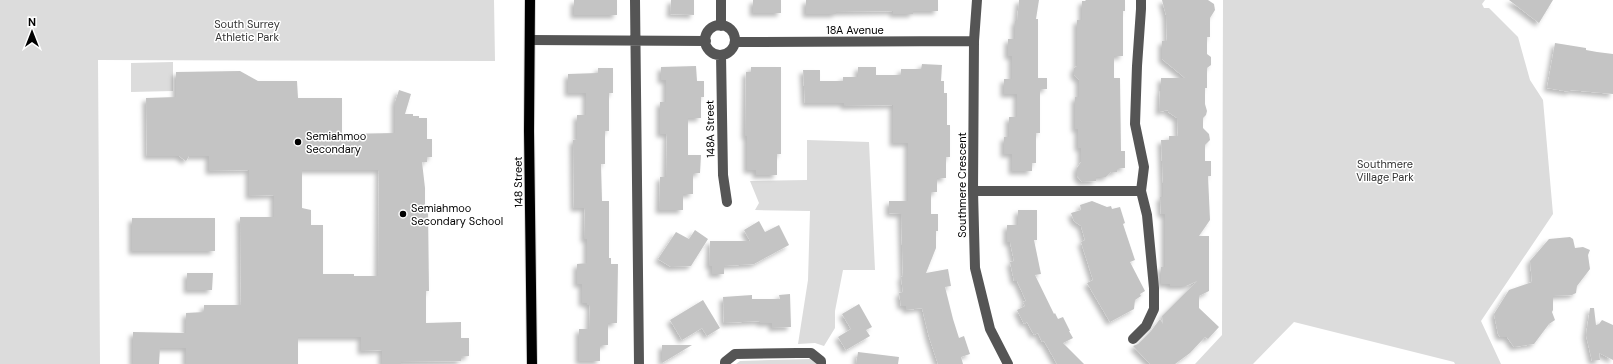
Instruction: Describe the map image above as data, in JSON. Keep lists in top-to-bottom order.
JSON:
{
  "streets": {
    "main road": ["148 Street"],
    "street": ["18A Avenue", "148A Street", "Southmere Crescent"]
  },
  "crossings": [
    ["18A Avenue", "148A Street"],
    ["18A Avenue", "Southmere Crescent"]
  ],
  "parks": ["South Surrey Athletic Park", "Southmere Village Park"],
  "places": ["Semiahmoo Secondary", "Semiahmoo Secondary School"],
  "north": "top"
}
